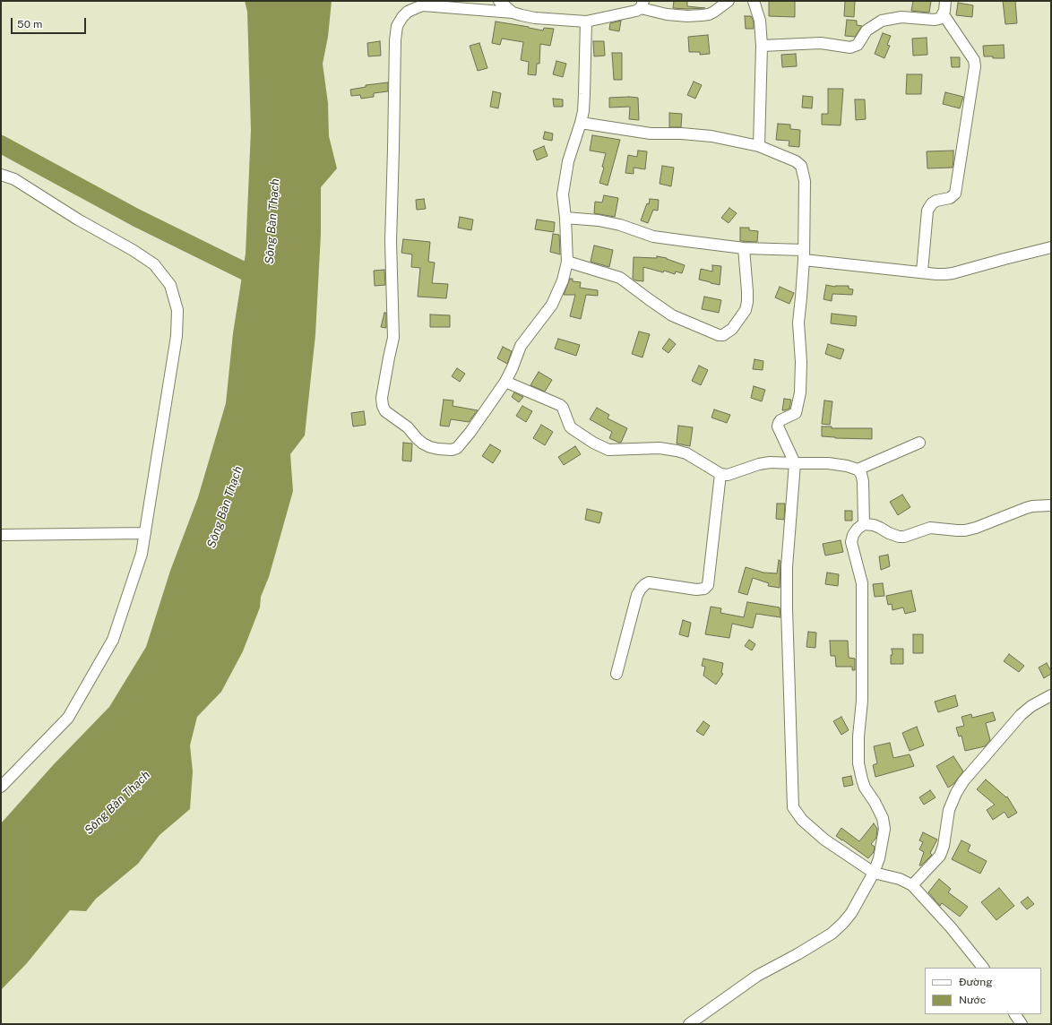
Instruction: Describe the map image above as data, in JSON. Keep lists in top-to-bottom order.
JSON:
{
  "water": ["Sông Bàn Thạch"],
  "legend": ["Đường", "Nước"],
  "scale_bar": "50 m"
}
